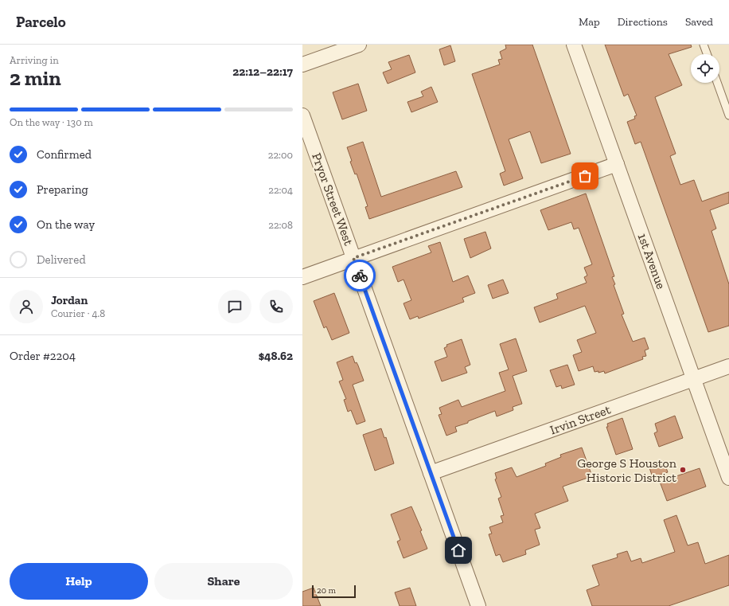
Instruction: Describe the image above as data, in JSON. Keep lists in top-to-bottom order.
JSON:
{
  "streets": {
    "street": ["Pryor Street West", "1st Avenue", "Irvin Street"]
  },
  "crossings": [
    ["Pryor Street West", "Irvin Street"],
    ["1st Avenue", "Irvin Street"]
  ],
  "places": ["George S Houston Historic District"],
  "scale_bar": "20 m",
  "page": {
    "header": "Parcelo",
    "nav": ["Map", "Directions", "Saved"],
    "heading": ["2 min", "Arriving in", "22:12–22:17"],
    "panel": [
      "Jordan",
      "Courier · 4.8",
      "Order #2204",
      "$48.62"
    ],
    "bar": "On the way · 130 m",
    "list": [
      ["Confirmed", "22:00"],
      ["Preparing", "22:04"],
      ["On the way", "22:08"],
      "Delivered"
    ],
    "buttons": ["Help", "Share"],
    "scale": "20 m"
  }
}
